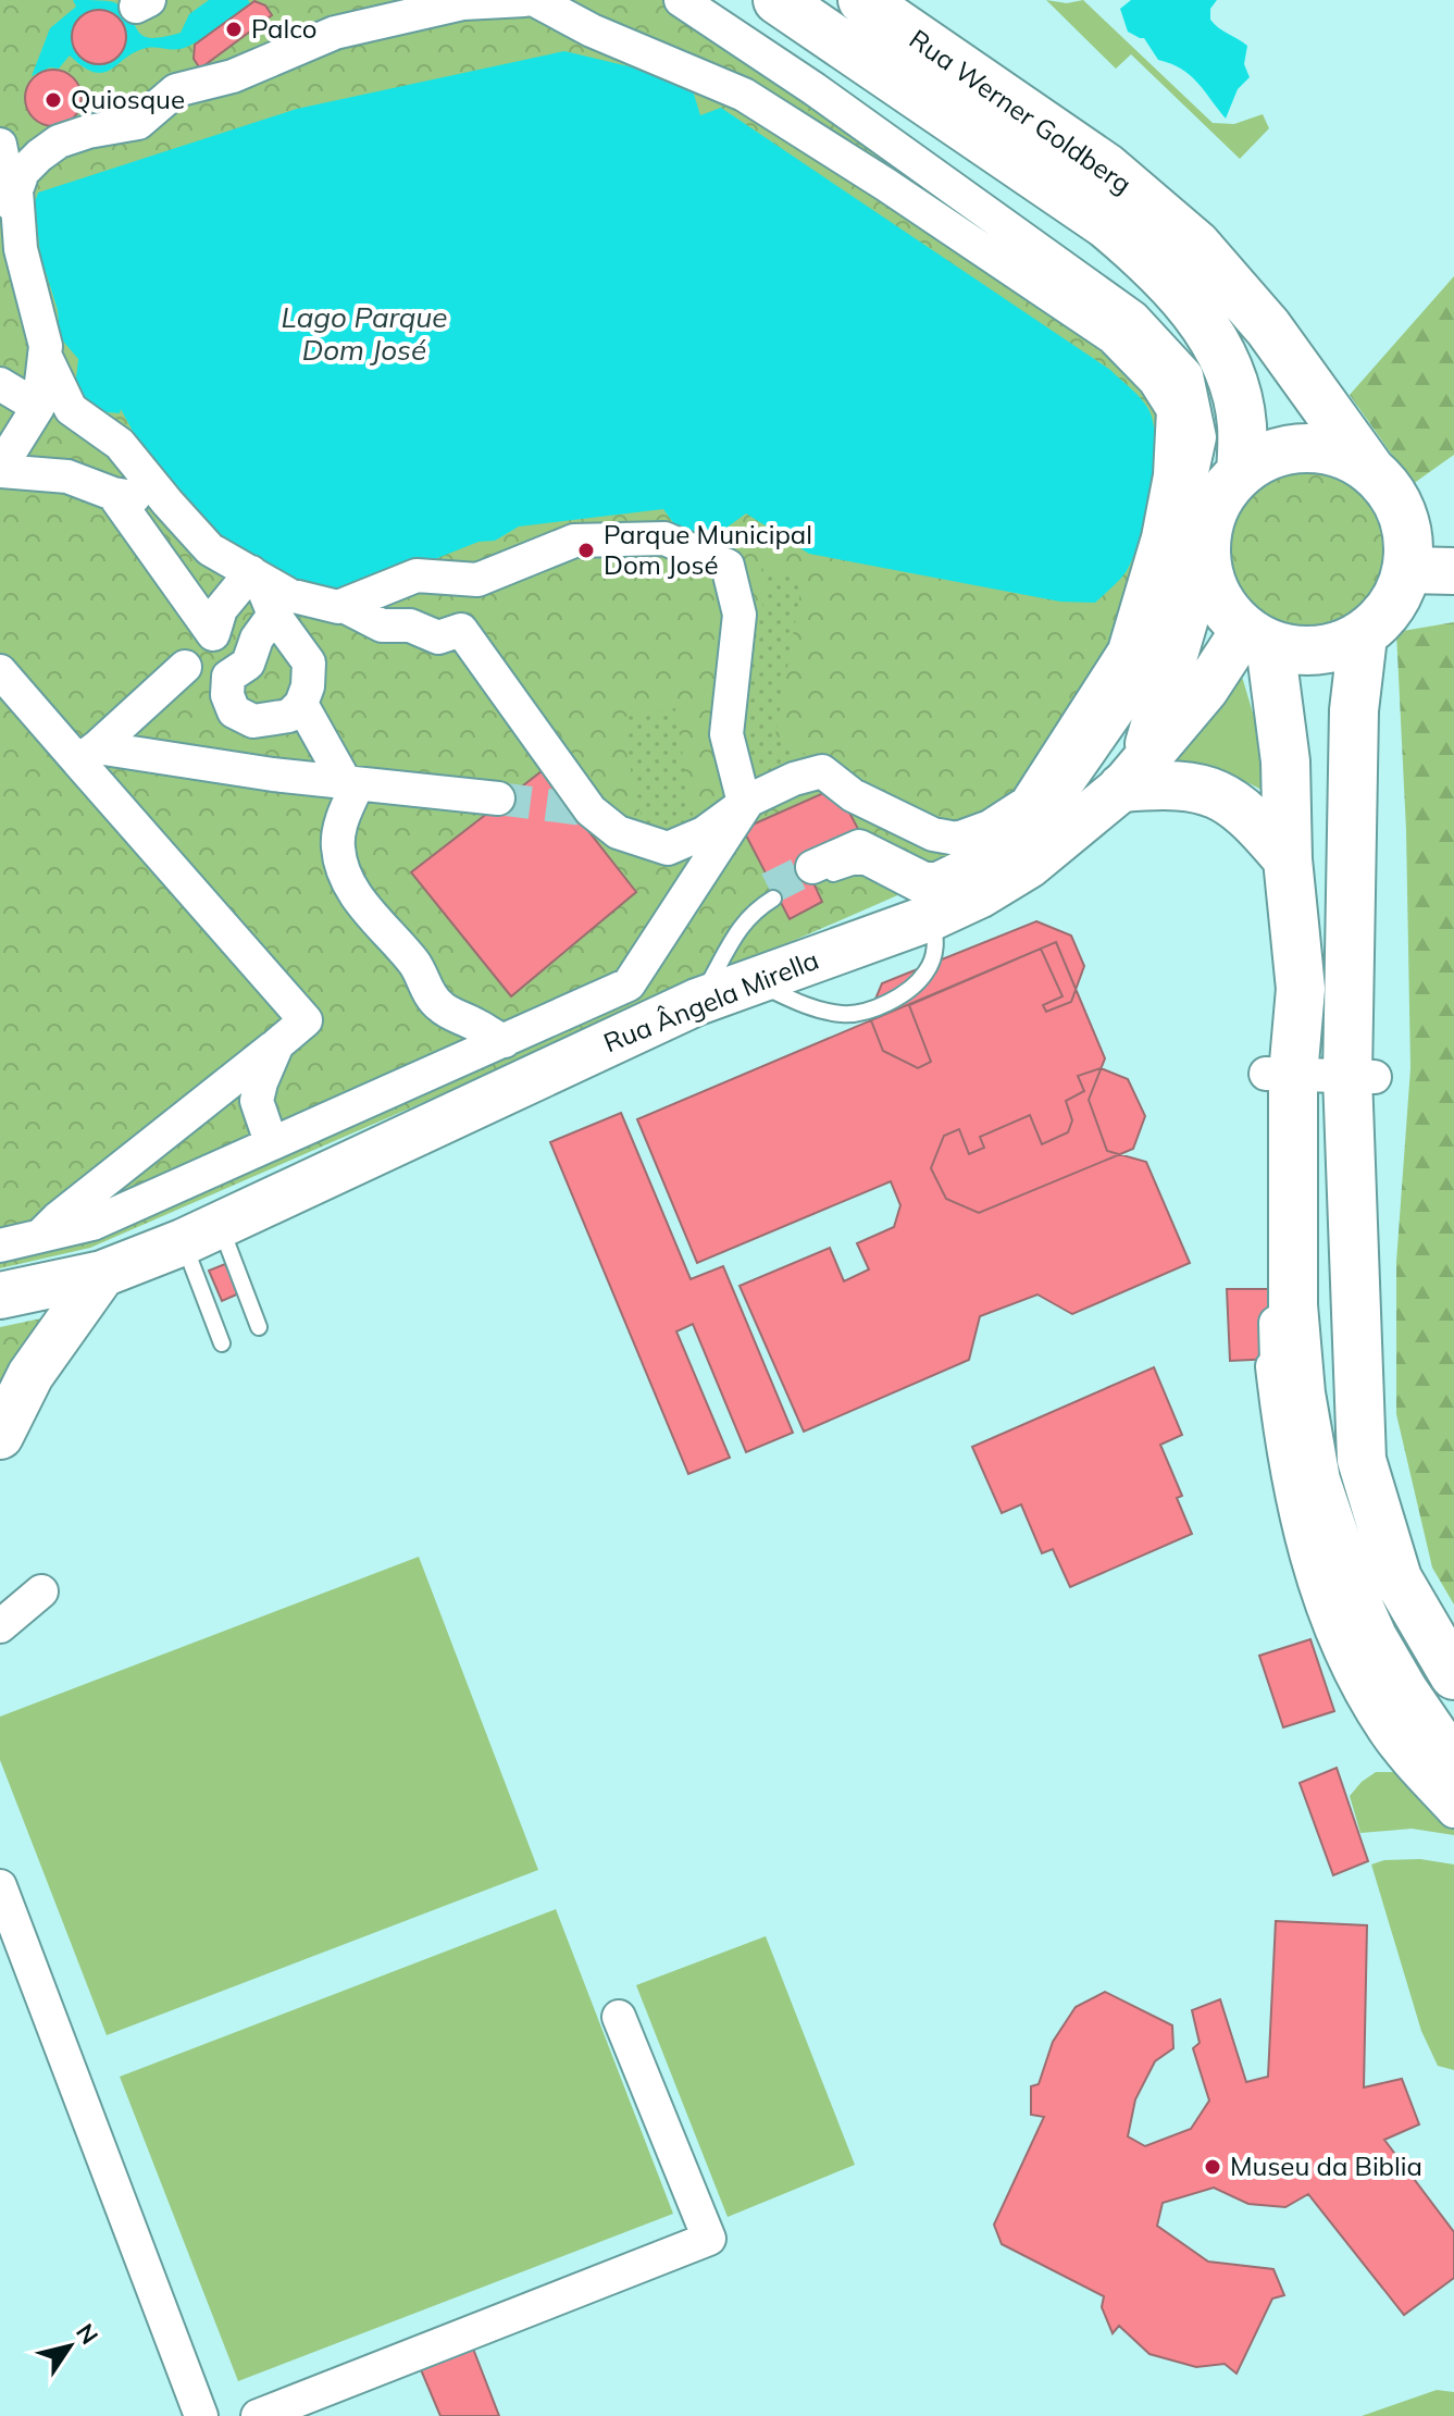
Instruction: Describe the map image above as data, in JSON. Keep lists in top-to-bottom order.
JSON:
{
  "streets": {
    "main road": ["Rua Werner Goldberg"],
    "street": ["Rua Ângela Mirella"]
  },
  "crossings": [
    ["Rua Werner Goldberg", "Rua Ângela Mirella"]
  ],
  "water": ["Lago Parque Dom José"],
  "places": [
    "Palco",
    "Quiosque",
    "Parque Municipal Dom José",
    "Museu da Biblia"
  ],
  "north": "top right"
}
